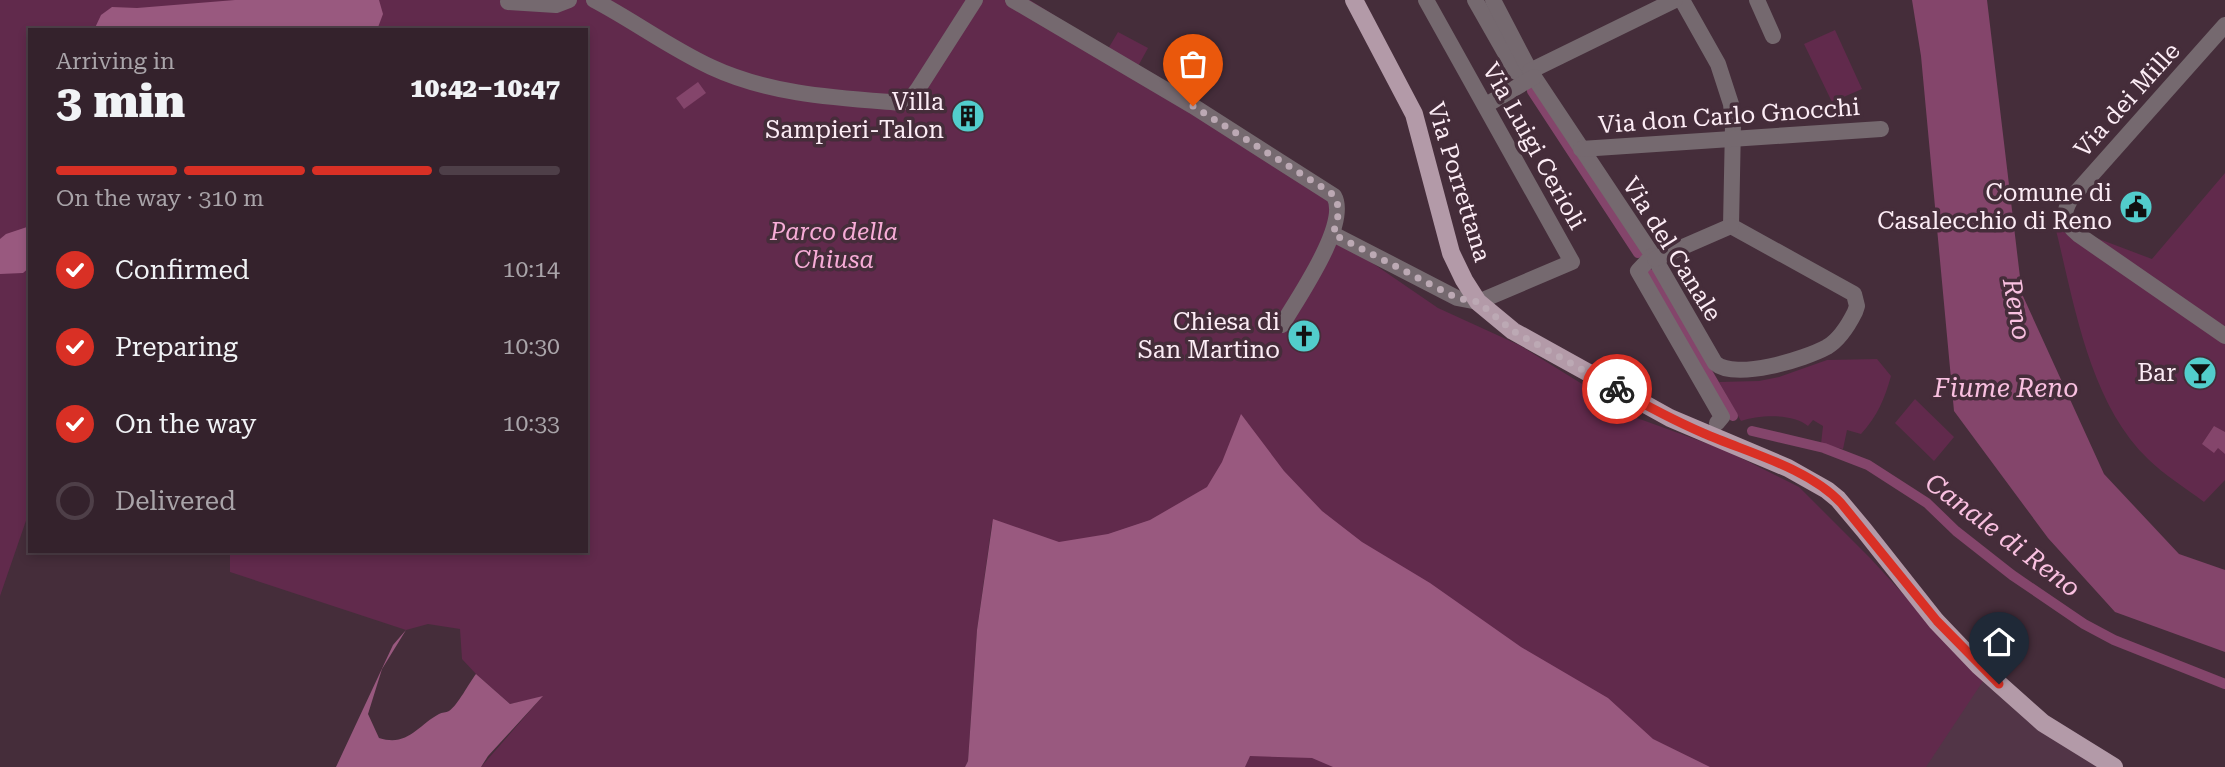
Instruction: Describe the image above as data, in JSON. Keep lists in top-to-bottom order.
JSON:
{
  "streets": {
    "main road": ["Via Porrettana"],
    "street": [
      "Via dei Mille",
      "Via don Carlo Gnocchi",
      "Via Luigi Cerioli",
      "Via del Canale"
    ]
  },
  "crossings": [
    ["Via don Carlo Gnocchi", "Via del Canale"],
    ["Via Luigi Cerioli", "Via Porrettana"]
  ],
  "water": ["Reno", "Fiume Reno", "Canale di Reno"],
  "parks": ["Parco della Chiusa"],
  "places": {
    "building": ["Villa Sampieri-Talon"],
    "public building": ["Comune di Casalecchio di Reno"],
    "church": ["Chiesa di San Martino"],
    "bar": ["Bar"]
  },
  "page": {
    "heading": ["3 min", "Arriving in", "10:42–10:47"],
    "bar": "On the way · 310 m",
    "list": [
      ["Confirmed", "10:14"],
      ["Preparing", "10:30"],
      ["On the way", "10:33"],
      "Delivered"
    ]
  }
}
